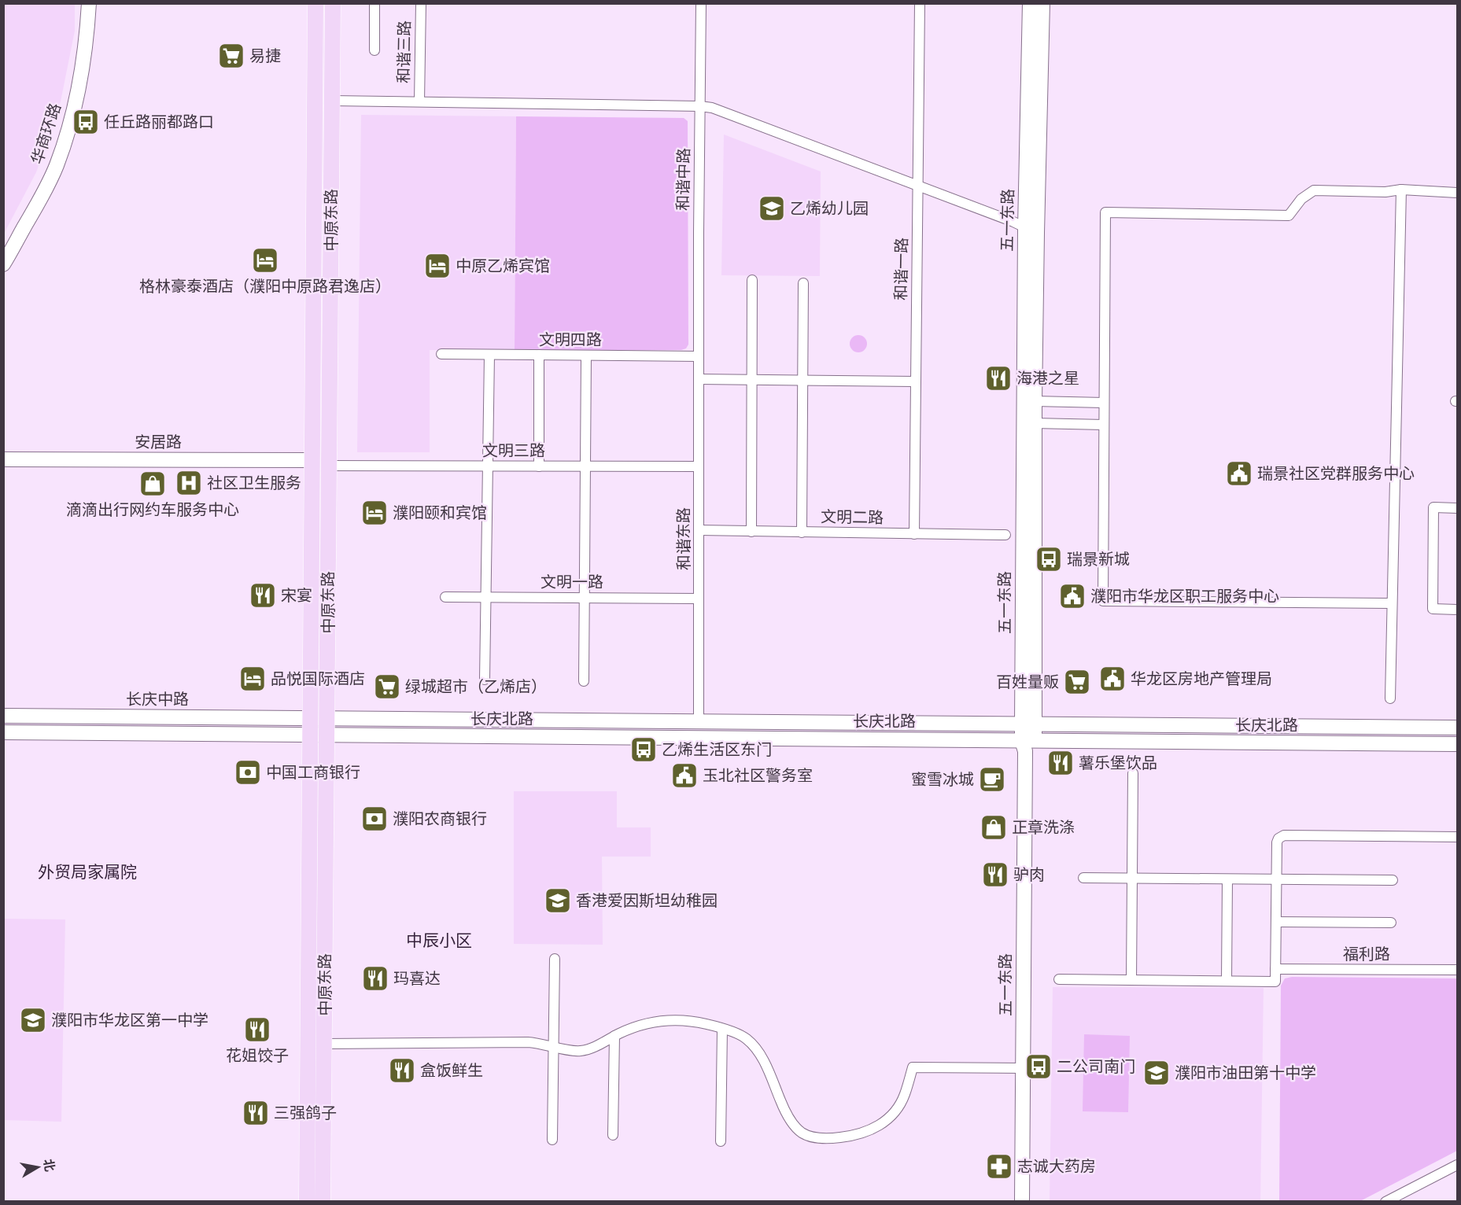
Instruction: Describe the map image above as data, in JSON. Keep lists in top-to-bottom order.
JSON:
{
  "streets": {
    "main road": ["中原东路"],
    "street": [
      "和谐三路",
      "华商环路",
      "和谐中路",
      "五一东路",
      "和谐一路",
      "文明四路",
      "安居路",
      "文明三路",
      "文明二路",
      "和谐东路",
      "文明一路",
      "长庆中路",
      "长庆北路",
      "福利路"
    ]
  },
  "crossings": [
    ["和谐中路", "文明四路"],
    ["和谐中路", "和谐东路"],
    ["中原东路", "安居路"],
    ["中原东路", "文明三路"],
    ["中原东路", "长庆中路"],
    ["中原东路", "长庆北路"],
    ["五一东路", "长庆北路"],
    ["和谐一路", "文明二路"],
    ["文明四路", "和谐东路"],
    ["文明三路", "和谐东路"],
    ["文明二路", "和谐东路"],
    ["和谐东路", "文明一路"],
    ["和谐东路", "长庆北路"],
    ["长庆中路", "长庆北路"]
  ],
  "districts": ["外贸局家属院", "中辰小区"],
  "places": {
    "supermarket": ["易捷", "百姓量贩", "绿城超市（乙烯店）"],
    "bus stop": [
      "任丘路丽都路口",
      "瑞景新城",
      "乙烯生活区东门",
      "二公司南门"
    ],
    "school or university": [
      "乙烯幼儿园",
      "香港爱因斯坦幼稚园",
      "濮阳市华龙区第一中学",
      "濮阳市油田第十中学"
    ],
    "hotel": [
      "格林豪泰酒店（濮阳中原路君逸店）",
      "中原乙烯宾馆",
      "濮阳颐和宾馆",
      "品悦国际酒店"
    ],
    "restaurant": [
      "海港之星",
      "宋宴",
      "薯乐堡饮品",
      "驴肉",
      "玛喜达",
      "花姐饺子",
      "盒饭鲜生",
      "三强鸽子"
    ],
    "public building": [
      "瑞景社区党群服务中心",
      "濮阳市华龙区职工服务中心",
      "华龙区房地产管理局",
      "玉北社区警务室"
    ],
    "hospital": ["社区卫生服务"],
    "shop": ["滴滴出行网约车服务中心", "正章洗涤"],
    "bank": ["中国工商银行", "濮阳农商银行"],
    "cafe": ["蜜雪冰城"],
    "pharmacy": ["志诚大药房"]
  },
  "north": "right"
}
